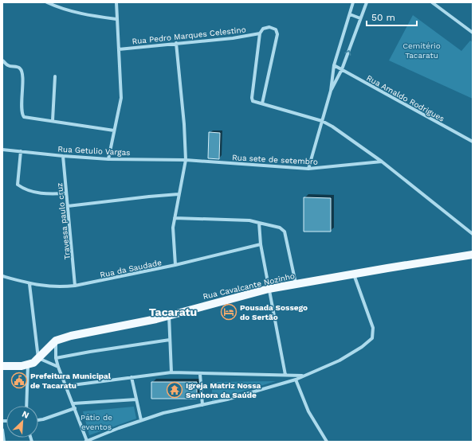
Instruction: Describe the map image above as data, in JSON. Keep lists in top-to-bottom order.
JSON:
{
  "streets": {
    "main road": ["Rua Cavalcante Nozinho"],
    "street": [
      "Rua Pedro Marques Celestino",
      "Rua Amaldo Rodrigues",
      "Rua Getulio Vargas",
      "Rua sete de setembro",
      "Travessa paulo cruz",
      "Rua da Saudade"
    ]
  },
  "crossings": [
    ["Rua Getulio Vargas", "Rua sete de setembro"],
    ["Rua Getulio Vargas", "Travessa paulo cruz"],
    ["Travessa paulo cruz", "Rua da Saudade"]
  ],
  "districts": ["Tacaratu"],
  "parks": ["Cemitério Tacaratu", "Pátio de eventos"],
  "places": {
    "hotel": ["Pousada Sossego do Sertão"],
    "public building": ["Prefeitura Municipal de Tacaratu"],
    "temple": ["Igreja Matriz Nossa Senhora da Saúde"]
  },
  "scale_bar": "50 m",
  "north": "top right"
}
